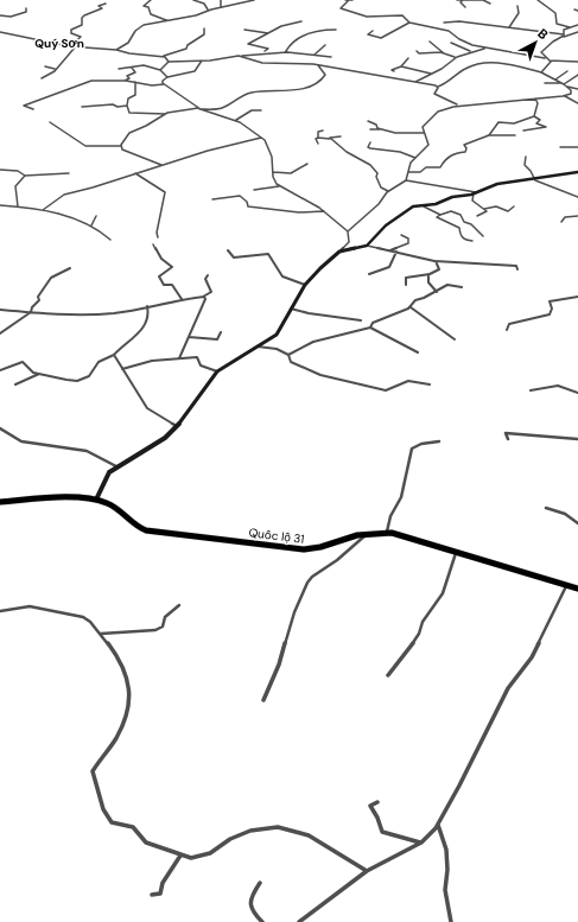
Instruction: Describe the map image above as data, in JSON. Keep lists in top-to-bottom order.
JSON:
{
  "streets": {
    "highway": ["Quốc lộ 31"]
  },
  "districts": ["Quý Sơn"],
  "north": "top right"
}
